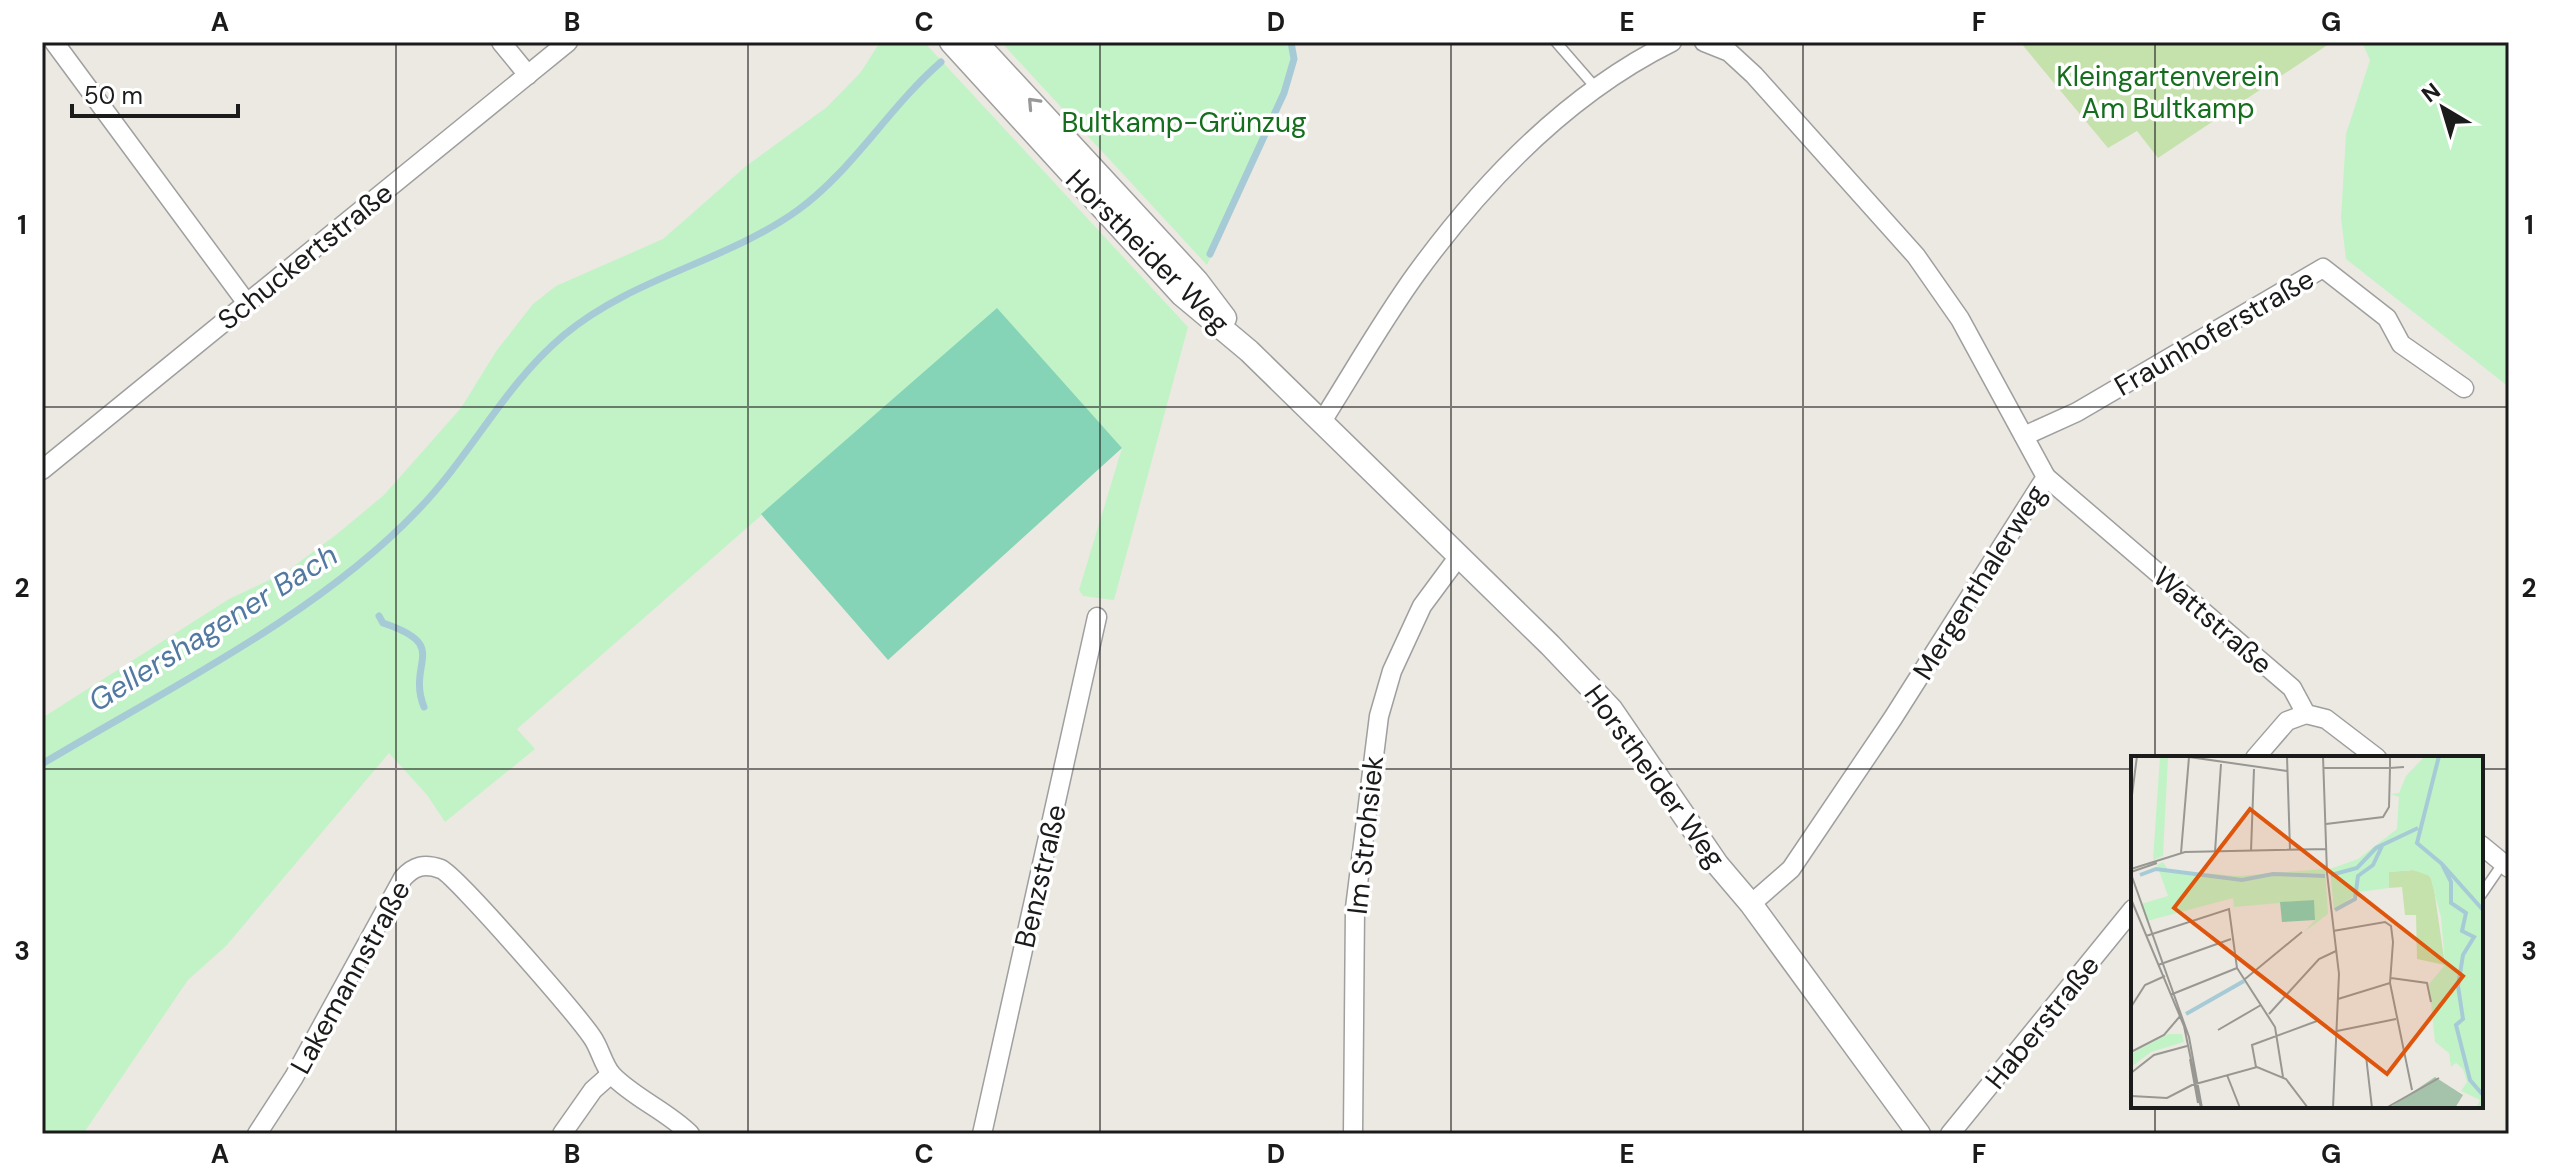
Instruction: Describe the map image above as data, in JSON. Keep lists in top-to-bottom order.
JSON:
{
  "streets": {
    "street": [
      "Horstheider Weg",
      "Schuckertstraße",
      "Fraunhoferstraße",
      "Mergenthalerweg",
      "Wattstraße",
      "Im Strohsiek",
      "Benzstraße",
      "Lakemannstraße",
      "Haberstraße"
    ]
  },
  "crossings": [
    ["Horstheider Weg", "Mergenthalerweg"],
    ["Horstheider Weg", "Im Strohsiek"],
    ["Fraunhoferstraße", "Mergenthalerweg"],
    ["Mergenthalerweg", "Wattstraße"]
  ],
  "water": ["Gellershagener Bach"],
  "parks": ["Kleingartenverein Am Bultkamp", "Bultkamp-Grünzug"],
  "scale_bar": "50 m",
  "north": "top left",
  "grid": {
    "columns": [
      "A",
      "B",
      "C",
      "D",
      "E",
      "F",
      "G"
    ],
    "rows": ["1", "2", "3"]
  }
}
